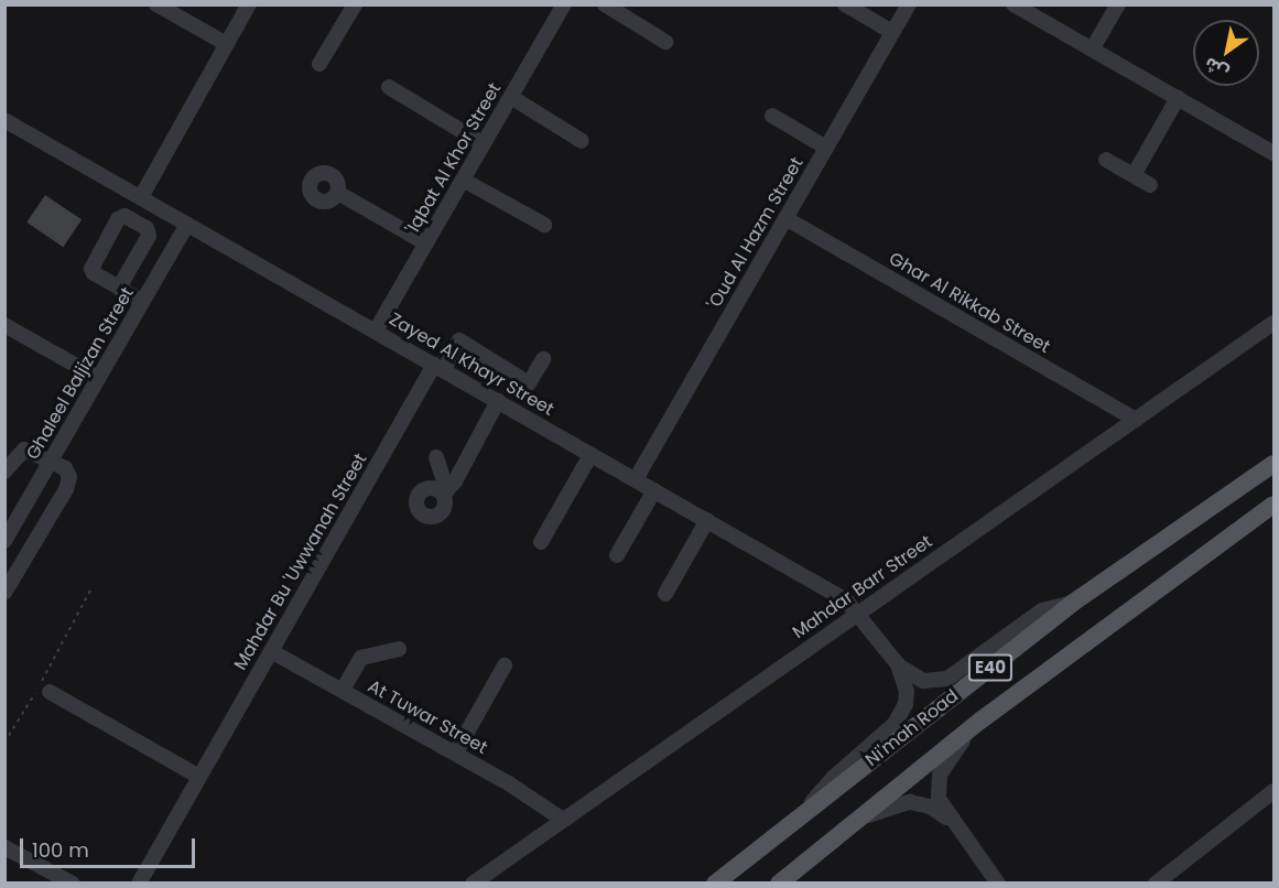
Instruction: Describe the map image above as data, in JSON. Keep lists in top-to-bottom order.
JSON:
{
  "streets": {
    "main road": ["E40", "Ni'mah Road"],
    "street": [
      "'Iqbat Al Khor Street",
      "'Oud Al Hazm Street",
      "Ghar Al Rikkab Street",
      "Zayed Al Khayr Street",
      "Ghaleel Baljizan Street",
      "Mahdar Bu 'Uwwanah Street",
      "Mahdar Barr Street",
      "At Tuwar Street"
    ]
  },
  "crossings": [
    ["'Iqbat Al Khor Street", "Zayed Al Khayr Street"],
    ["'Oud Al Hazm Street", "Ghar Al Rikkab Street"],
    ["'Oud Al Hazm Street", "Zayed Al Khayr Street"],
    ["Ghar Al Rikkab Street", "Mahdar Barr Street"],
    ["Zayed Al Khayr Street", "Ghaleel Baljizan Street"],
    ["Zayed Al Khayr Street", "Mahdar Bu 'Uwwanah Street"],
    ["Zayed Al Khayr Street", "Mahdar Barr Street"],
    ["Mahdar Bu 'Uwwanah Street", "At Tuwar Street"],
    ["Mahdar Barr Street", "At Tuwar Street"]
  ],
  "scale_bar": "100 m",
  "north": "bottom left"
}
